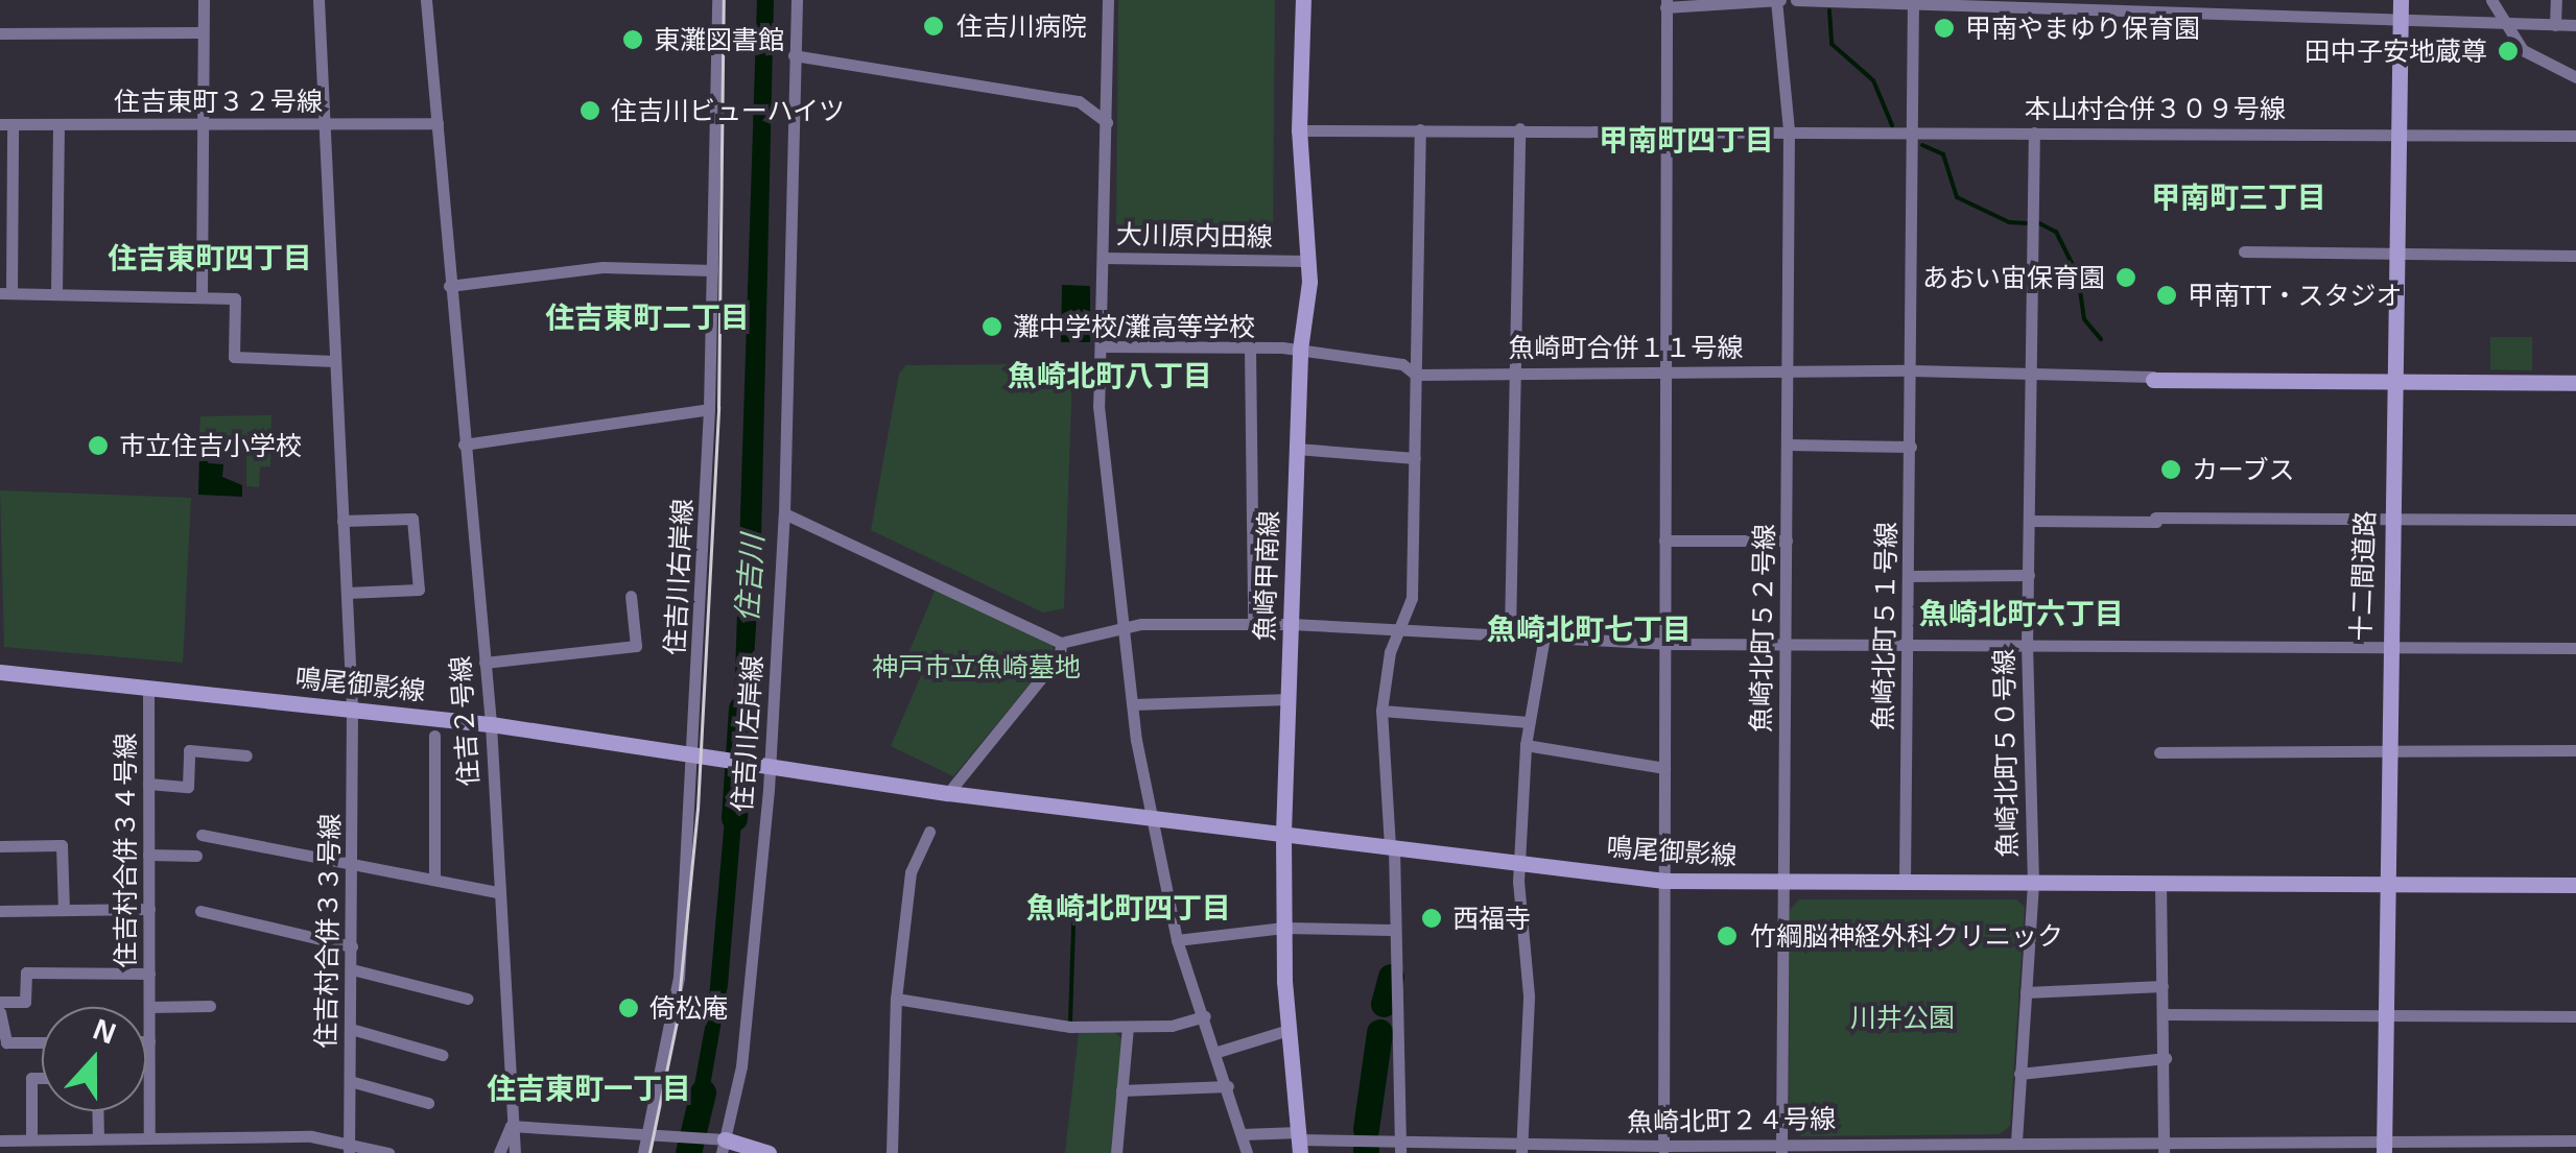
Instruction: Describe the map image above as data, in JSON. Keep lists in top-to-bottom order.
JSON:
{
  "streets": {
    "street": [
      "住吉東町３２号線",
      "本山村合併３０９号線",
      "大川原内田線",
      "魚崎町合併１１号線",
      "魚崎甲南線",
      "十二間道路",
      "住吉川右岸線",
      "魚崎北町５１号線",
      "魚崎北町５２号線",
      "鳴尾御影線",
      "住吉２号線",
      "住吉川左岸線",
      "魚崎北町５０号線",
      "住吉村合併３４号線",
      "住吉村合併３３号線",
      "魚崎北町２４号線"
    ]
  },
  "crossings": [
    ["住吉東町３２号線", "住吉２号線"],
    ["住吉東町３２号線", "住吉村合併３３号線"],
    ["本山村合併３０９号線", "十二間道路"],
    ["本山村合併３０９号線", "魚崎北町５１号線"],
    ["本山村合併３０９号線", "魚崎北町５０号線"],
    ["大川原内田線", "魚崎甲南線"],
    ["魚崎町合併１１号線", "魚崎甲南線"],
    ["魚崎町合併１１号線", "十二間道路"],
    ["魚崎町合併１１号線", "魚崎北町５１号線"],
    ["魚崎町合併１１号線", "魚崎北町５２号線"],
    ["魚崎町合併１１号線", "魚崎北町５０号線"],
    ["魚崎甲南線", "鳴尾御影線"],
    ["魚崎甲南線", "魚崎北町２４号線"],
    ["十二間道路", "鳴尾御影線"],
    ["十二間道路", "魚崎北町２４号線"],
    ["住吉川右岸線", "鳴尾御影線"],
    ["魚崎北町５１号線", "鳴尾御影線"],
    ["魚崎北町５２号線", "鳴尾御影線"],
    ["魚崎北町５２号線", "魚崎北町２４号線"],
    ["鳴尾御影線", "住吉２号線"],
    ["鳴尾御影線", "住吉川左岸線"],
    ["鳴尾御影線", "魚崎北町５０号線"],
    ["鳴尾御影線", "住吉村合併３４号線"],
    ["鳴尾御影線", "住吉村合併３３号線"],
    ["魚崎北町５０号線", "魚崎北町２４号線"]
  ],
  "districts": [
    "甲南町四丁目",
    "甲南町三丁目",
    "住吉東町四丁目",
    "住吉東町二丁目",
    "魚崎北町八丁目",
    "魚崎北町六丁目",
    "魚崎北町七丁目",
    "魚崎北町四丁目",
    "住吉東町一丁目"
  ],
  "water": ["住吉川"],
  "parks": ["神戸市立魚崎墓地", "川井公園"],
  "places": [
    "住吉川病院",
    "甲南やまゆり保育園",
    "東灘図書館",
    "田中子安地蔵尊",
    "住吉川ビューハイツ",
    "あおい宙保育園",
    "甲南TT・スタジオ",
    "灘中学校/灘高等学校",
    "市立住吉小学校",
    "カーブス",
    "西福寺",
    "竹綱脳神経外科クリニック",
    "倚松庵"
  ],
  "north": "top"
}
